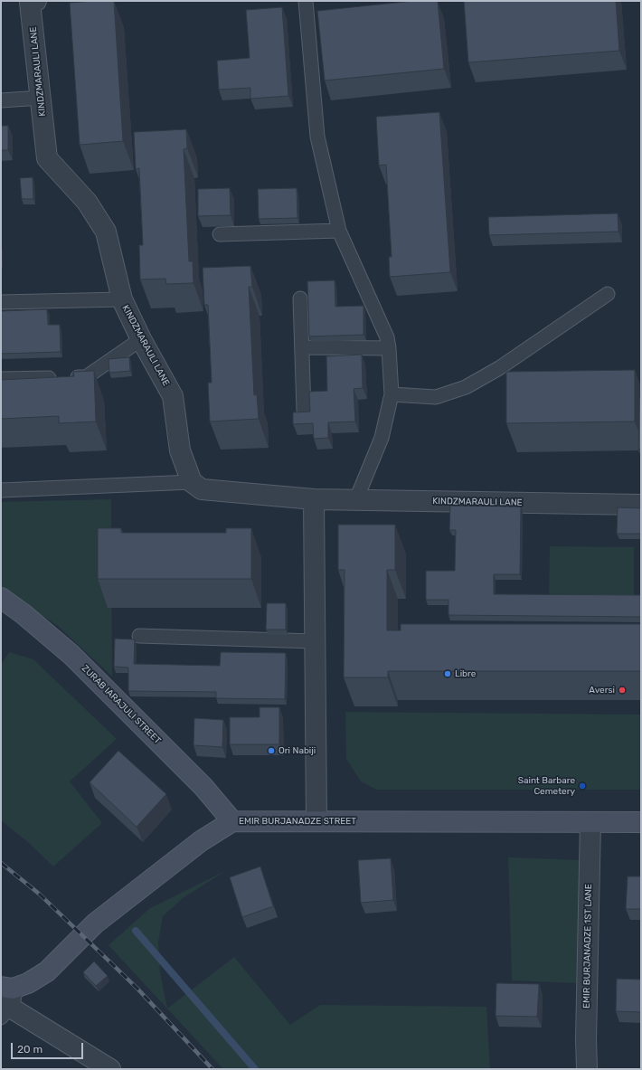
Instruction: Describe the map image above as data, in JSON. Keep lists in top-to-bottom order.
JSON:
{
  "streets": {
    "main road": ["ZURAB IARAJULI STREET", "EMIR BURJANADZE STREET"],
    "street": ["KINDZMARAULI LANE", "EMIR BURJANADZE 1ST LANE"]
  },
  "crossings": [
    ["ZURAB IARAJULI STREET", "EMIR BURJANADZE STREET"],
    ["EMIR BURJANADZE STREET", "EMIR BURJANADZE 1ST LANE"]
  ],
  "places": [
    "Libre",
    "Aversi",
    "Ori Nabiji",
    "Saint Barbare Cemetery"
  ],
  "scale_bar": "20 m"
}
